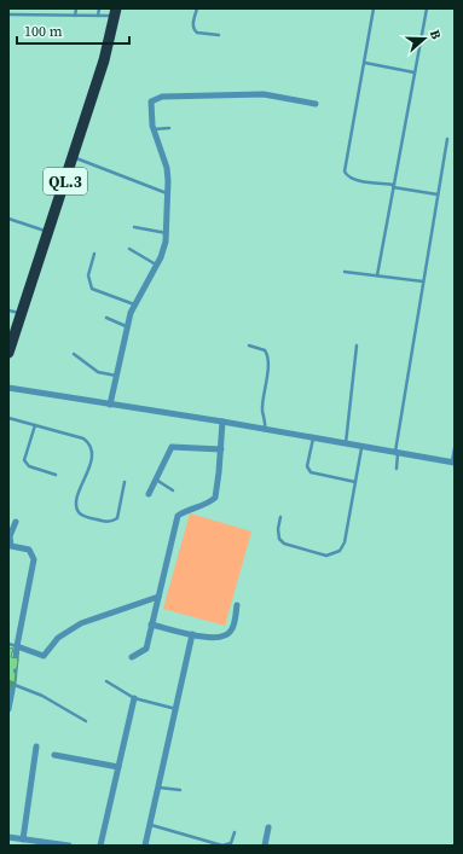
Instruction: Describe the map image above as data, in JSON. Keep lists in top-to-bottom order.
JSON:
{
  "streets": {
    "highway": ["QL.3"]
  },
  "scale_bar": "100 m",
  "north": "right"
}
